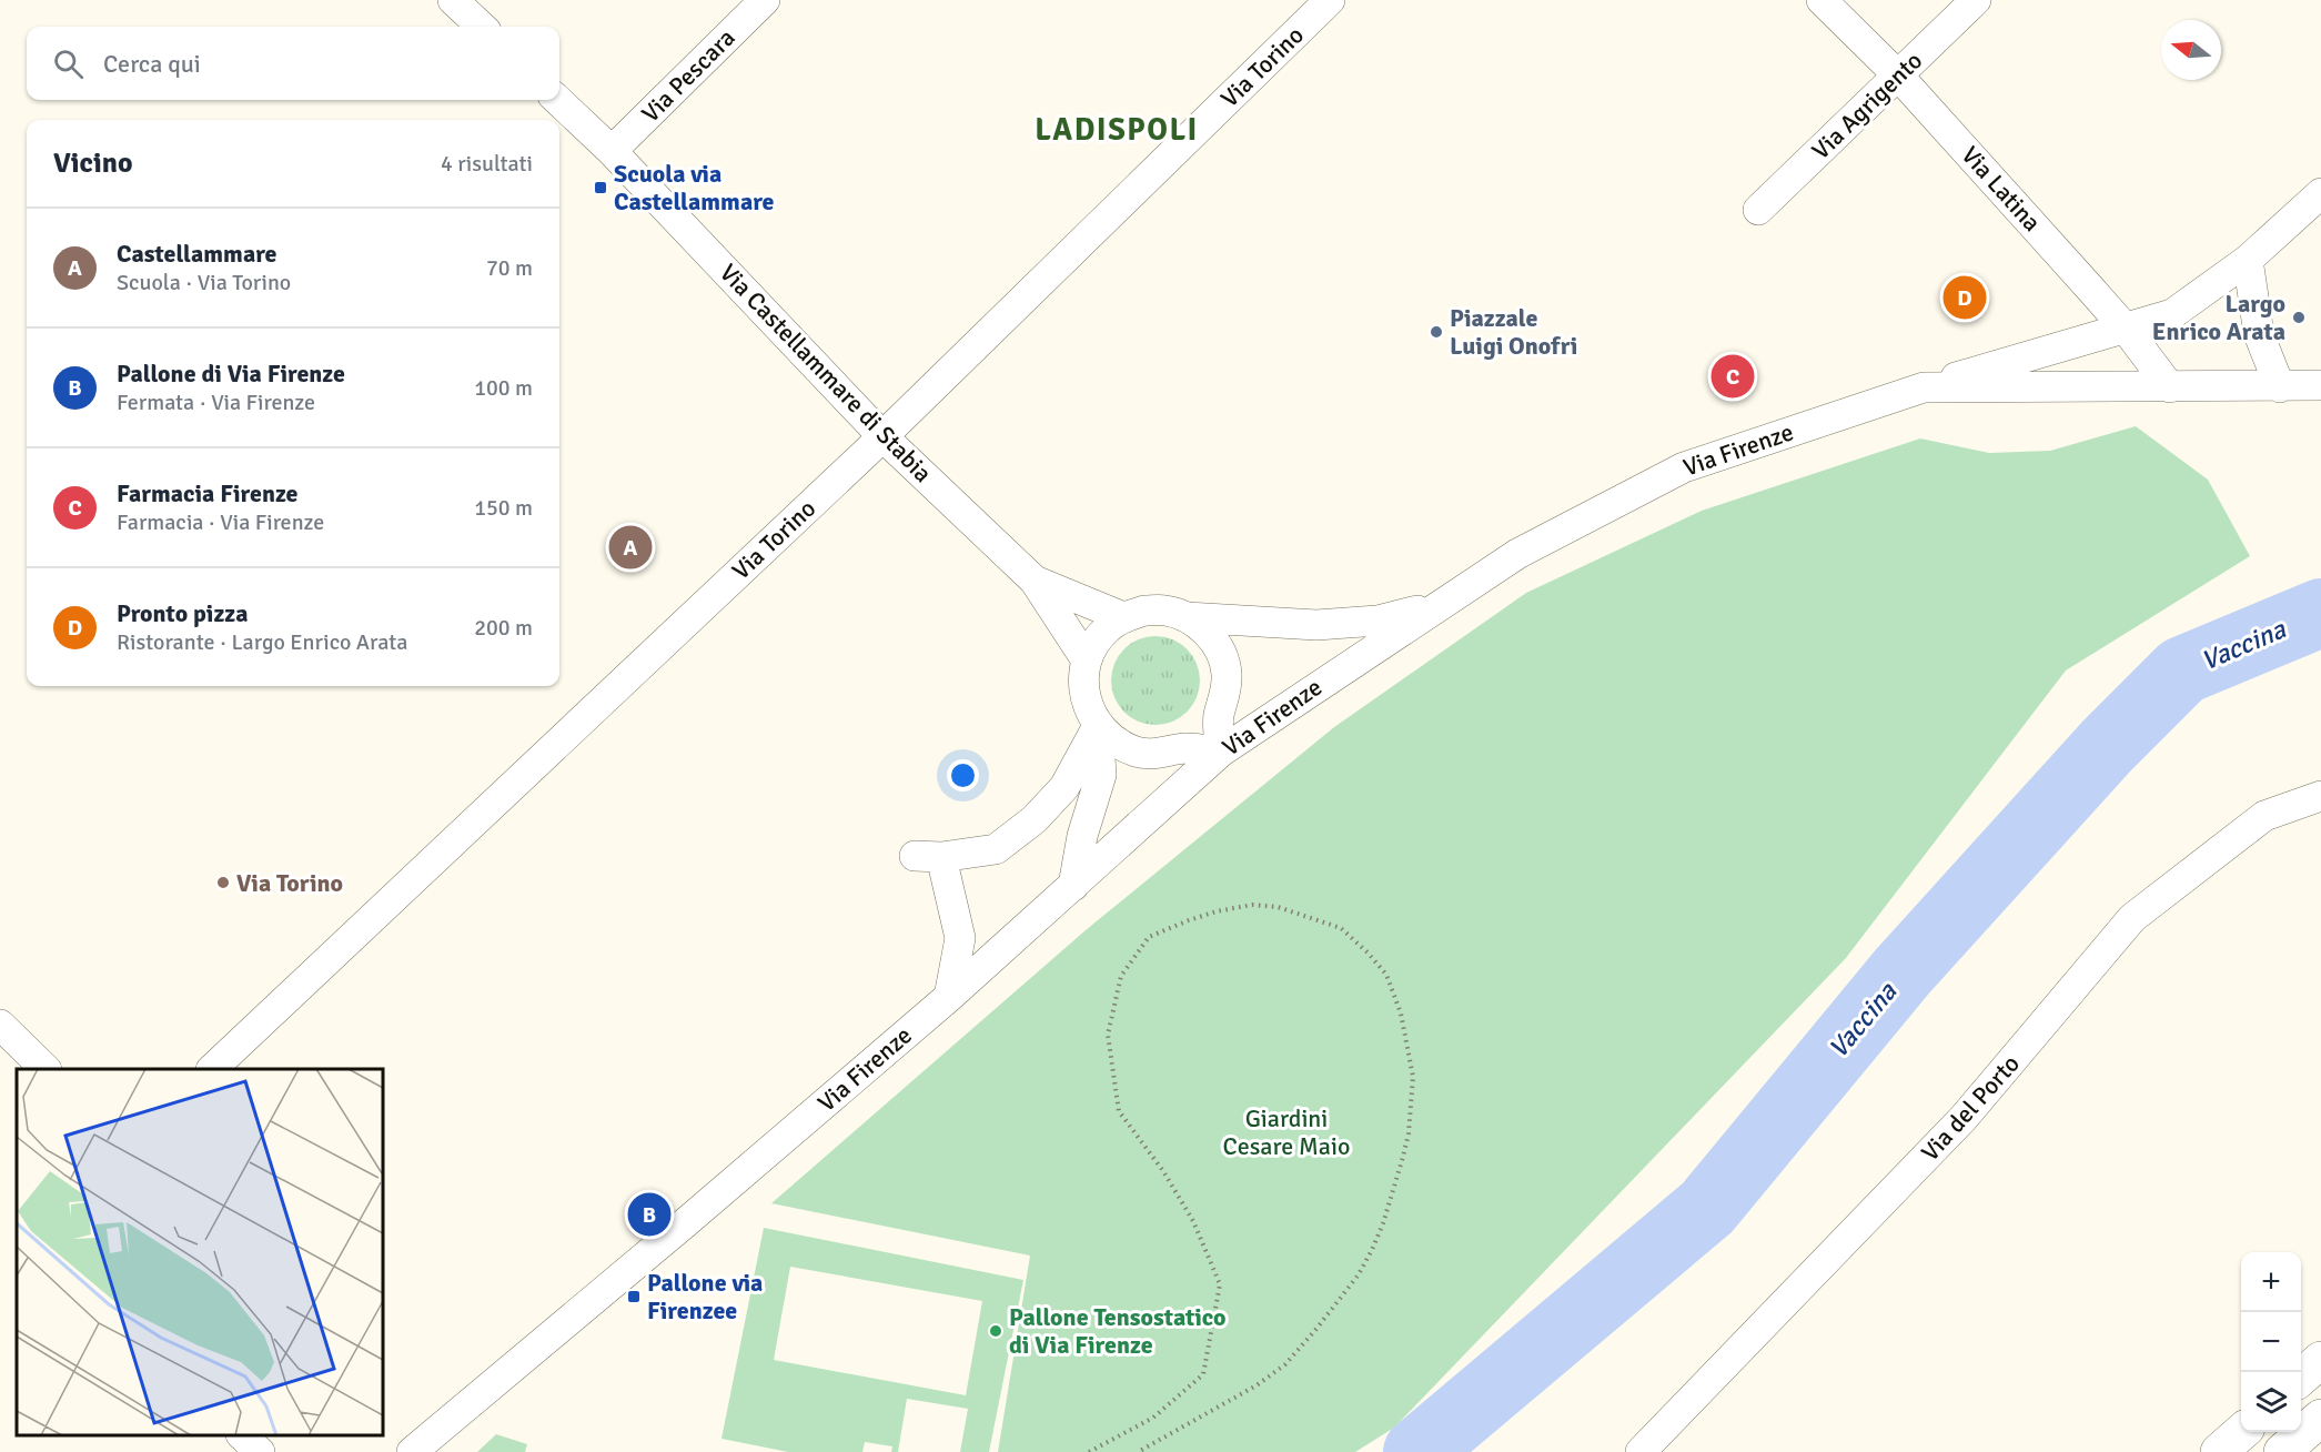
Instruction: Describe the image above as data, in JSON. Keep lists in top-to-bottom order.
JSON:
{
  "streets": {
    "street": [
      "Via Torino",
      "Via Pescara",
      "Via Agrigento",
      "Via Latina",
      "Via Castellammare di Stabia",
      "Via Firenze",
      "Via del Porto"
    ]
  },
  "crossings": [
    ["Via Torino", "Via Castellammare di Stabia"],
    ["Via Pescara", "Via Castellammare di Stabia"],
    ["Via Agrigento", "Via Latina"],
    ["Via Latina", "Via Firenze"],
    ["Via Castellammare di Stabia", "Via Firenze"]
  ],
  "districts": ["LADISPOLI"],
  "water": ["Vaccina"],
  "parks": ["Giardini Cesare Maio"],
  "places": {
    "transit": ["Scuola via Castellammare", "Pallone via Firenzee"],
    "other": [
      "Largo Enrico Arata",
      "Piazzale Luigi Onofri",
      "Via Torino",
      "Pallone Tensostatico di Via Firenze"
    ]
  },
  "north": "left",
  "page": {
    "search": "Cerca qui",
    "heading": ["Vicino", "4 risultati"],
    "list": [
      {
        "mark": "A",
        "name": "Castellammare",
        "note": "Scuola · Via Torino",
        "value": "70 m"
      },
      {
        "mark": "B",
        "name": "Pallone di Via Firenze",
        "note": "Fermata · Via Firenze",
        "value": "100 m"
      },
      {
        "mark": "C",
        "name": "Farmacia Firenze",
        "note": "Farmacia · Via Firenze",
        "value": "150 m"
      },
      {
        "mark": "D",
        "name": "Pronto pizza",
        "note": "Ristorante · Largo Enrico Arata",
        "value": "200 m"
      }
    ],
    "pins": [
      "D",
      "C",
      "A",
      "B"
    ],
    "map_buttons": ["+", "−"]
  }
}
